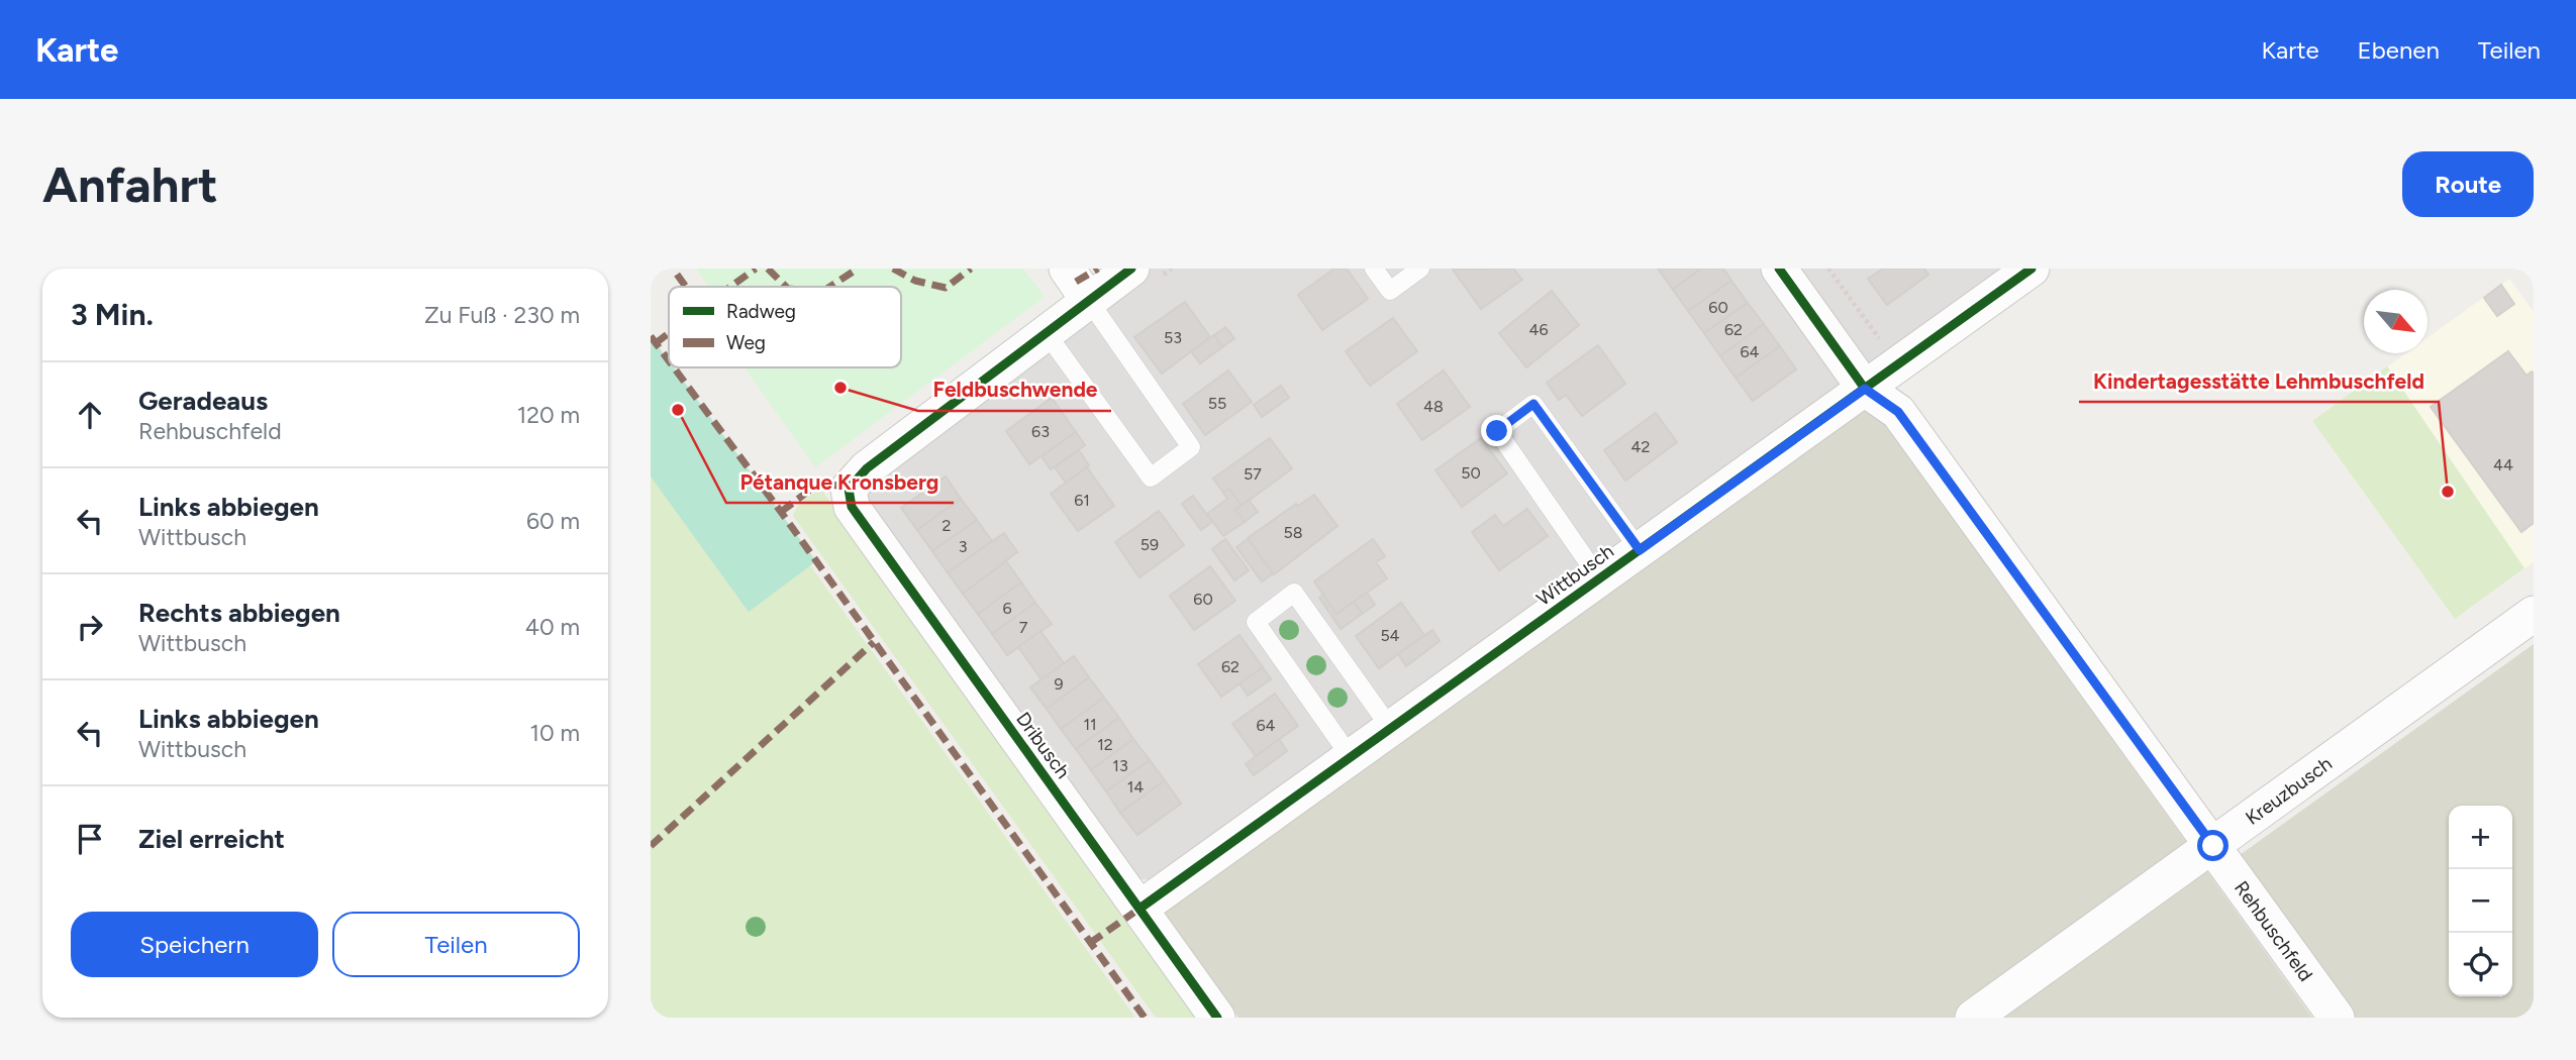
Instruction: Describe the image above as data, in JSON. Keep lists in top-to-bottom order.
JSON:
{
  "streets": {
    "street": [
      "Wittbusch",
      "Dribusch",
      "Kreuzbusch",
      "Rehbuschfeld"
    ]
  },
  "crossings": [
    ["Wittbusch", "Dribusch"],
    ["Wittbusch", "Rehbuschfeld"],
    ["Kreuzbusch", "Rehbuschfeld"]
  ],
  "places": ["Feldbuschwende", "Pétanque Kronsberg", "Kindertagesstätte Lehmbuschfeld"],
  "house_numbers": [
    "60",
    "46",
    "62",
    "53",
    "64",
    "55",
    "48",
    "63",
    "42",
    "44",
    "50",
    "57",
    "61",
    "2",
    "58",
    "59",
    "3",
    "60",
    "6",
    "7",
    "54",
    "62",
    "9",
    "11",
    "64",
    "12",
    "13",
    "14"
  ],
  "legend": ["Radweg", "Weg"],
  "north": "bottom right",
  "page": {
    "header": "Karte",
    "nav": ["Karte", "Ebenen", "Teilen"],
    "buttons": [
      "Route",
      ["Speichern", "Teilen"]
    ],
    "title": "Anfahrt",
    "heading": ["3 Min.", "Zu Fuß · 230 m"],
    "list": [
      ["Geradeaus", "Rehbuschfeld", "120 m"],
      ["Links abbiegen", "Wittbusch", "60 m"],
      ["Rechts abbiegen", "Wittbusch", "40 m"],
      ["Links abbiegen", "Wittbusch", "10 m"],
      "Ziel erreicht"
    ],
    "map_buttons": ["+", "−"]
  }
}
